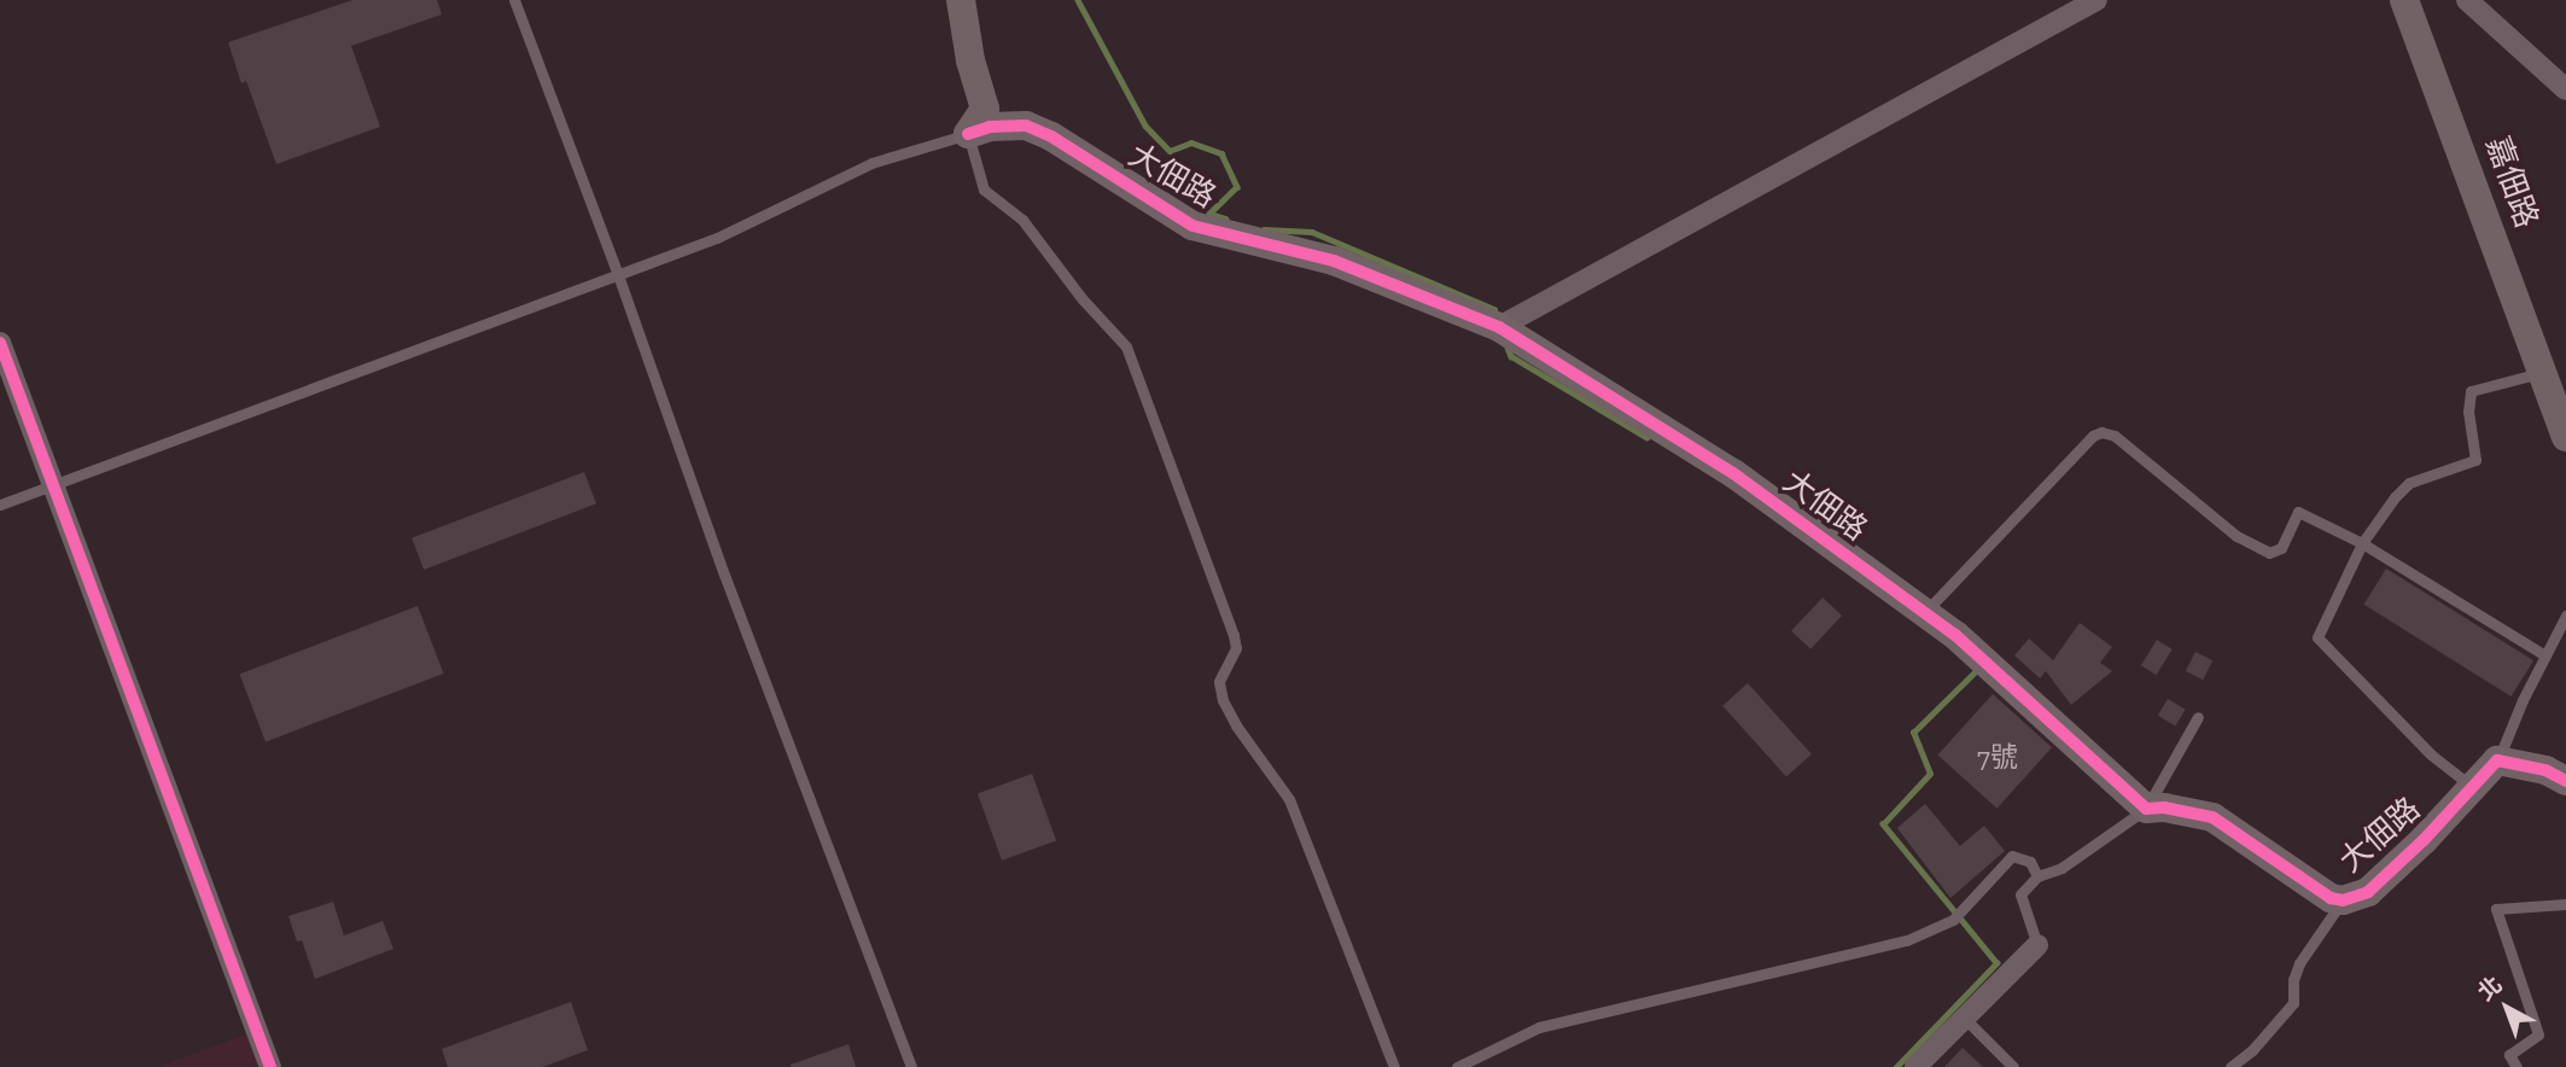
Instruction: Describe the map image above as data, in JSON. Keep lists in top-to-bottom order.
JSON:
{
  "streets": {
    "street": ["大佃路", "嘉佃路"]
  },
  "house_numbers": ["7號"],
  "north": "top left"
}
